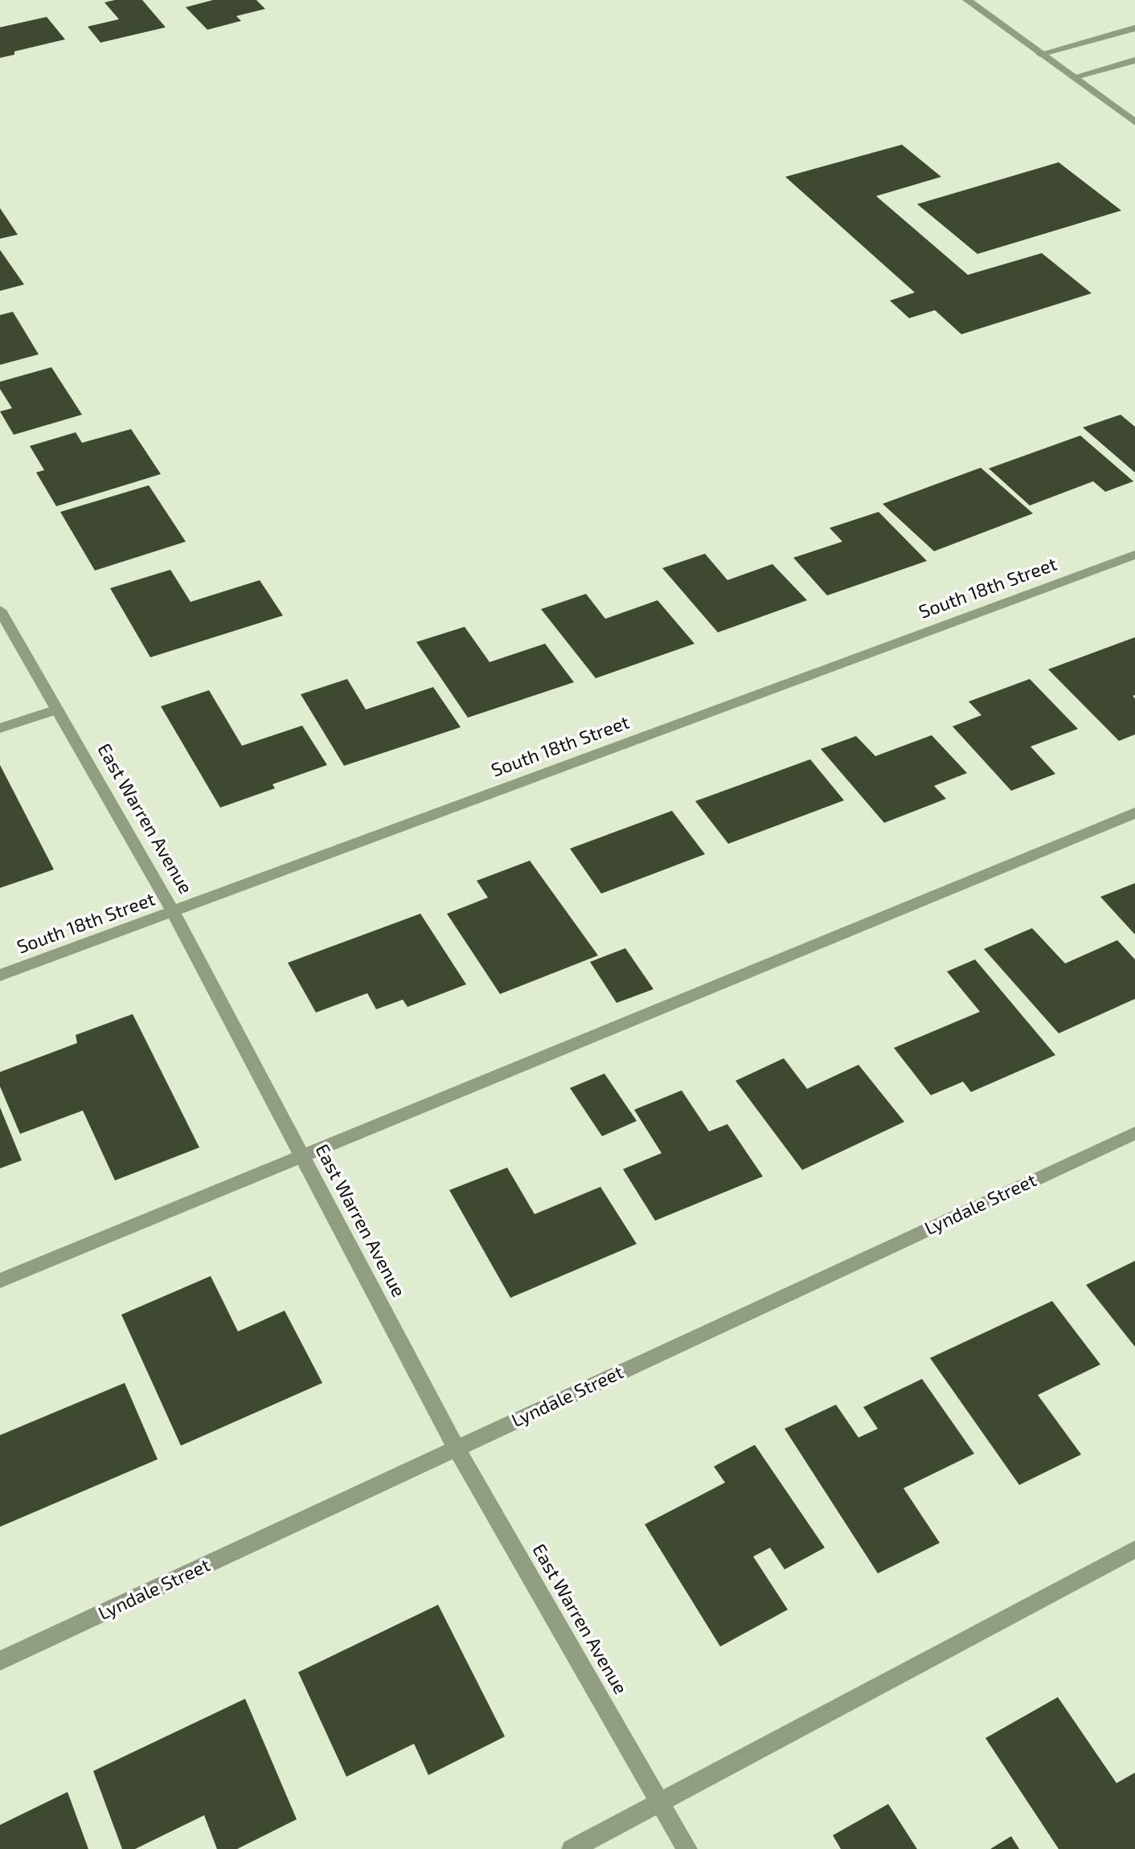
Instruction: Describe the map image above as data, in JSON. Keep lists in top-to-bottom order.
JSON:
{
  "streets": {
    "street": ["South 18th Street", "East Warren Avenue", "Lyndale Street"]
  },
  "crossings": [
    ["South 18th Street", "East Warren Avenue"],
    ["East Warren Avenue", "Lyndale Street"]
  ]
}
